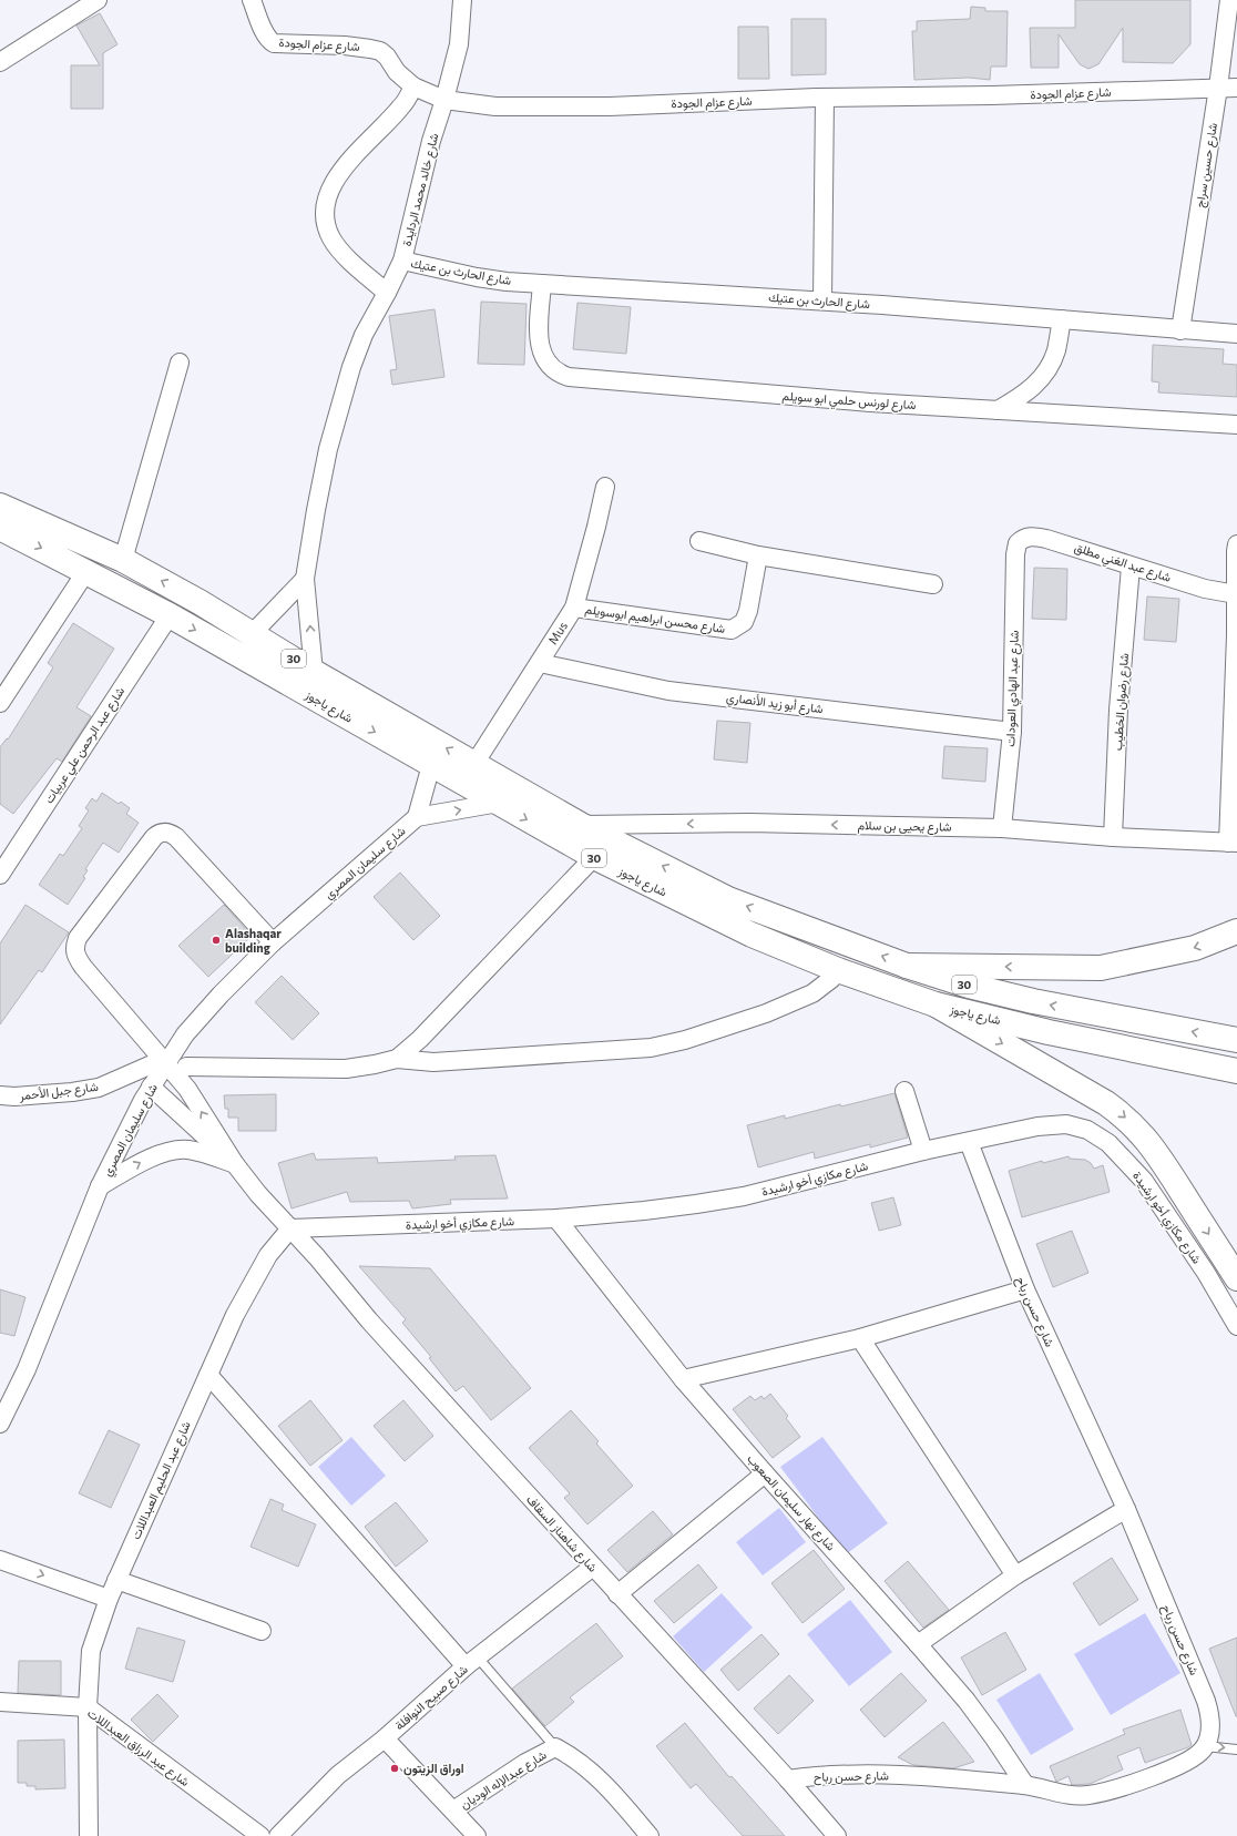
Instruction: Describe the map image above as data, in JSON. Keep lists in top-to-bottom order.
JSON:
{
  "streets": {
    "main road": ["30", "شارع ياجوز"],
    "street": [
      "شارع عزام الجودة",
      "شارع حسين سراج",
      "شارع خالد محمد الردايدة",
      "شارع الحارث بن عتيك",
      "شارع لورنس حلمي ابو سويلم",
      "شارع عبد الغني مطلق",
      "شارع محسن ابراهيم ابوسويلم",
      "Mus",
      "شارع عبد الهادي العودات",
      "شارع رضوان الخطيب",
      "شارع أبو زيد الأنصاري",
      "شارع عبد الرحمن علي عربيات",
      "شارع يحيى بن سلام",
      "شارع سليمان المصري",
      "شارع جبل الأحمر",
      "شارع مكازي أخو ارشيدة",
      "شارع حسن رباح",
      "شارع عبد الحليم العبداللات",
      "شارع نهار سليمان الصعوب",
      "شارع شاهناز السقاف",
      "شارع صبيح النوافلة",
      "شارع عبد الرزاق العبداللات",
      "شارع عبدالإله الوديان"
    ]
  },
  "crossings": [
    ["شارع عزام الجودة", "شارع حسين سراج"],
    ["شارع عزام الجودة", "شارع خالد محمد الردايدة"],
    ["شارع حسين سراج", "شارع الحارث بن عتيك"],
    ["شارع خالد محمد الردايدة", "شارع الحارث بن عتيك"],
    ["شارع خالد محمد الردايدة", "شارع ياجوز"],
    ["شارع الحارث بن عتيك", "شارع لورنس حلمي ابو سويلم"],
    ["شارع عبد الغني مطلق", "شارع عبد الهادي العودات"],
    ["شارع عبد الغني مطلق", "شارع رضوان الخطيب"],
    ["شارع عبد الغني مطلق", "شارع يحيى بن سلام"],
    ["شارع محسن ابراهيم ابوسويلم", "Mus"],
    ["Mus", "شارع أبو زيد الأنصاري"],
    ["Mus", "شارع ياجوز"],
    ["شارع عبد الهادي العودات", "شارع أبو زيد الأنصاري"],
    ["شارع عبد الهادي العودات", "شارع يحيى بن سلام"],
    ["شارع رضوان الخطيب", "شارع يحيى بن سلام"],
    ["شارع ياجوز", "شارع عبد الرحمن علي عربيات"],
    ["شارع ياجوز", "شارع يحيى بن سلام"],
    ["شارع ياجوز", "شارع سليمان المصري"],
    ["شارع سليمان المصري", "شارع جبل الأحمر"],
    ["شارع مكازي أخو ارشيدة", "شارع حسن رباح"],
    ["شارع مكازي أخو ارشيدة", "شارع عبد الحليم العبداللات"],
    ["شارع مكازي أخو ارشيدة", "شارع نهار سليمان الصعوب"],
    ["شارع مكازي أخو ارشيدة", "شارع شاهناز السقاف"],
    ["شارع حسن رباح", "شارع نهار سليمان الصعوب"],
    ["شارع حسن رباح", "شارع شاهناز السقاف"],
    ["شارع عبد الحليم العبداللات", "شارع شاهناز السقاف"],
    ["شارع عبد الحليم العبداللات", "شارع عبد الرزاق العبداللات"],
    ["شارع شاهناز السقاف", "شارع صبيح النوافلة"]
  ],
  "one_way": ["شارع يحيى بن سلام"],
  "places": ["Alashaqar building", "اوراق الزيتون"]
}
